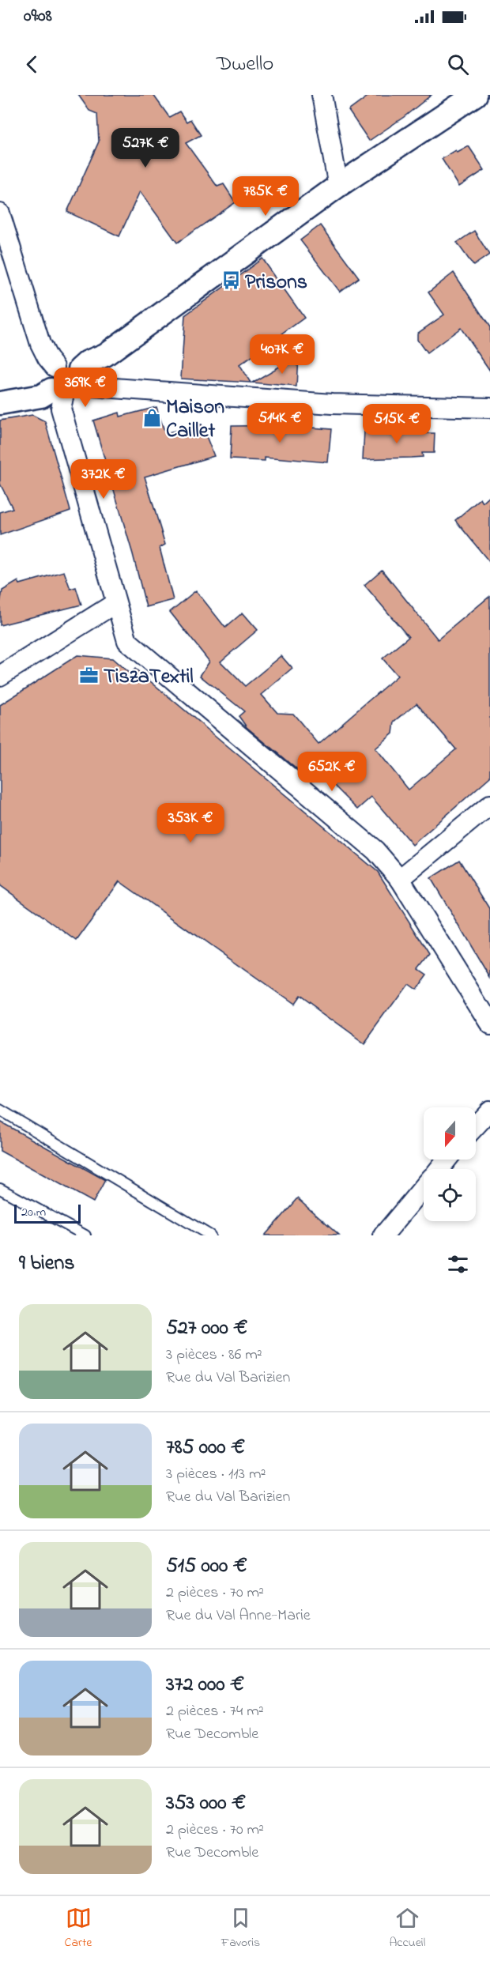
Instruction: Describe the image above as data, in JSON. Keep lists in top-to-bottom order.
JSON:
{
  "places": {
    "bus stop": ["Prisons"],
    "shop": ["Maison Caillet"],
    "office": ["TiszaTextil"]
  },
  "scale_bar": "20 m",
  "north": "bottom",
  "page": {
    "status": "09:08",
    "header": "Dwello",
    "price": [
      "527K €",
      "785K €",
      "407K €",
      "369K €",
      "514K €",
      "515K €",
      "372K €",
      "652K €",
      "353K €"
    ],
    "scale": "20 m",
    "heading": "9 biens",
    "list": [
      {
        "name": "527 000 €",
        "note": "3 pièces · 86 m² · Rue du Val Barizien"
      },
      {
        "name": "785 000 €",
        "note": "3 pièces · 113 m² · Rue du Val Barizien"
      },
      {
        "name": "515 000 €",
        "note": "2 pièces · 70 m² · Rue du Val Anne-Marie"
      },
      {
        "name": "372 000 €",
        "note": "2 pièces · 74 m² · Rue Decomble"
      },
      {
        "name": "353 000 €",
        "note": "2 pièces · 70 m² · Rue Decomble"
      }
    ],
    "tabs": ["Carte", "Favoris", "Accueil"]
  }
}
